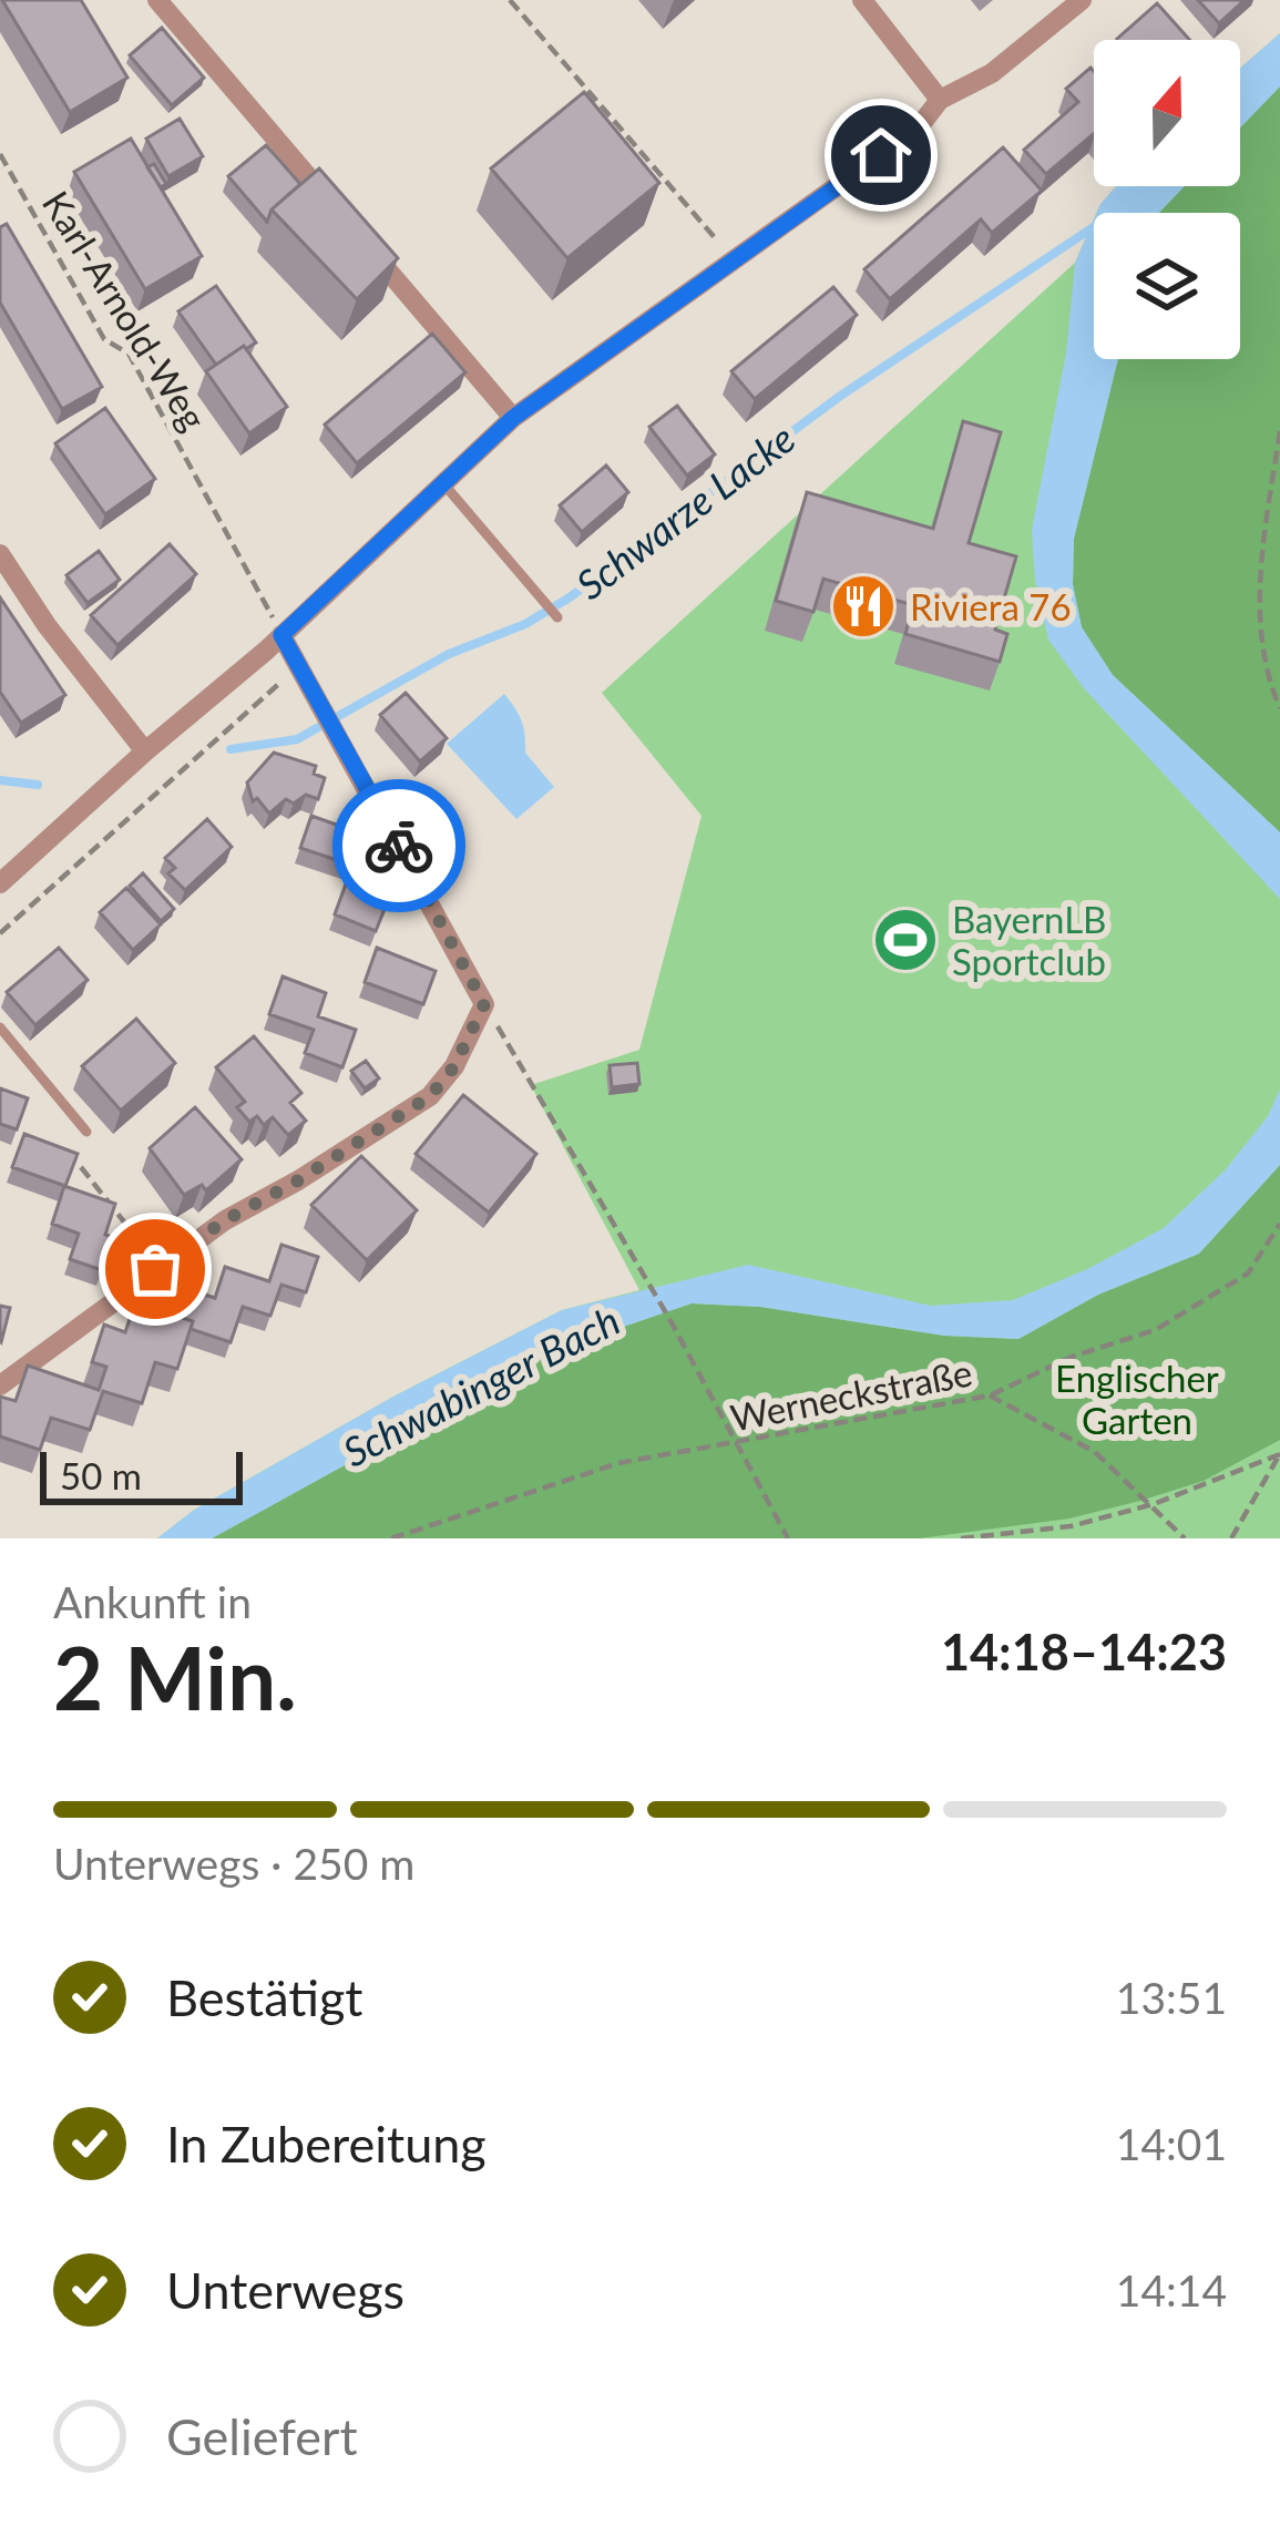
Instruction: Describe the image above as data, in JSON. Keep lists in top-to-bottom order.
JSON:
{
  "streets": {
    "path": ["Karl-Arnold-Weg", "Werneckstraße"]
  },
  "water": ["Schwarze Lacke", "Schwabinger Bach"],
  "parks": ["Englischer Garten"],
  "places": {
    "restaurant": ["Riviera 76"],
    "sports": ["BayernLB Sportclub"]
  },
  "scale_bar": "50 m",
  "north": "top",
  "page": {
    "scale": "50 m",
    "heading": ["2 Min.", "Ankunft in", "14:18–14:23"],
    "bar": "Unterwegs · 250 m",
    "list": [
      ["Bestätigt", "13:51"],
      ["In Zubereitung", "14:01"],
      ["Unterwegs", "14:14"],
      "Geliefert"
    ]
  }
}
